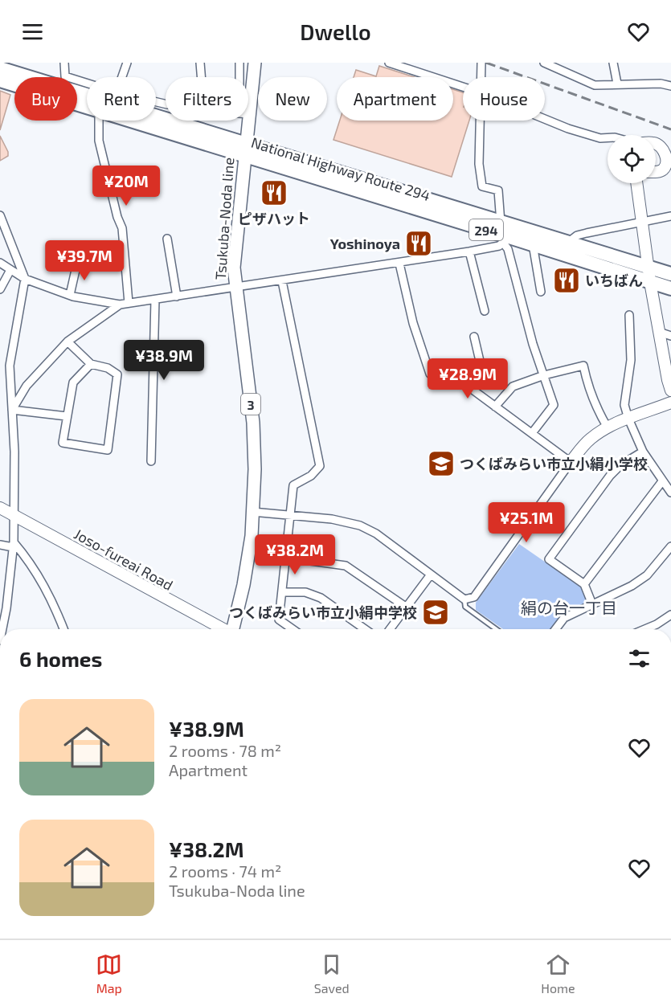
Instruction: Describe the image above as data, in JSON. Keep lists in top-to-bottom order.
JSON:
{
  "streets": {
    "highway": ["National Highway Route 294", "294"],
    "main road": ["Tsukuba-Noda line", "3"],
    "street": ["Joso-fureai Road"]
  },
  "crossings": [
    ["National Highway Route 294", "Tsukuba-Noda line"]
  ],
  "districts": ["絹の台一丁目"],
  "places": {
    "restaurant": ["ピザハット", "Yoshinoya", "いちばん"],
    "school or university": ["つくばみらい市立小絹小学校", "つくばみらい市立小絹中学校"]
  },
  "page": {
    "header": "Dwello",
    "chip": [
      "Buy",
      "Rent",
      "Filters",
      "New",
      "Apartment",
      "House"
    ],
    "price": [
      "¥20M",
      "¥39.7M",
      "¥38.9M",
      "¥28.9M",
      "¥25.1M",
      "¥38.2M"
    ],
    "heading": "6 homes",
    "list": [
      {
        "name": "¥38.9M",
        "note": "2 rooms · 78 m² · Apartment"
      },
      {
        "name": "¥38.2M",
        "note": "2 rooms · 74 m² · Tsukuba-Noda line"
      }
    ],
    "tabs": ["Map", "Saved", "Home"]
  }
}
